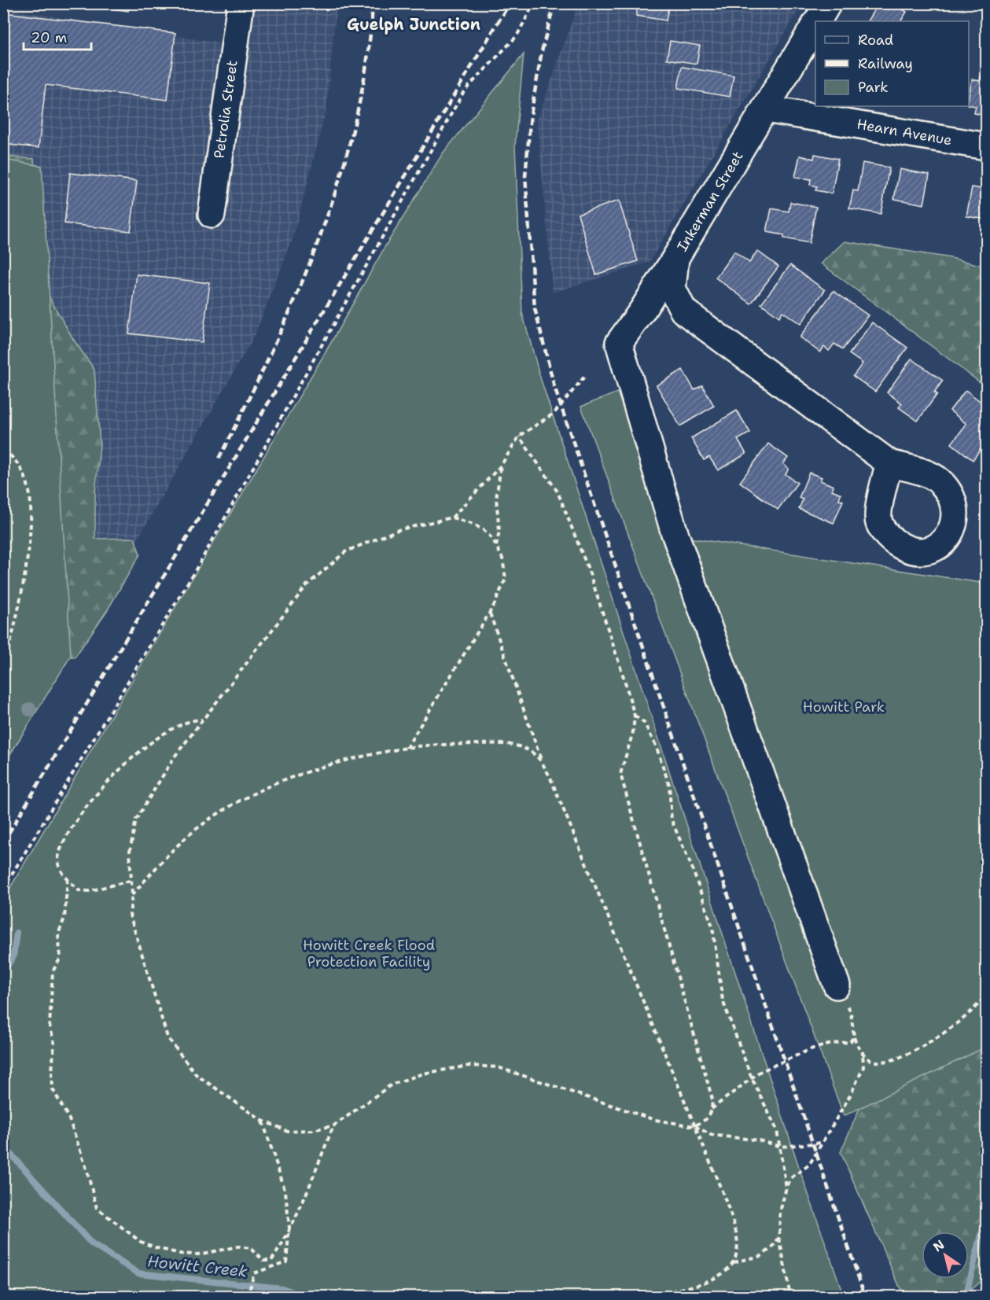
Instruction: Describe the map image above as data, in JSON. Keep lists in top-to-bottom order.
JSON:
{
  "streets": {
    "street": ["Petrolia Street", "Hearn Avenue", "Inkerman Street"]
  },
  "crossings": [
    ["Hearn Avenue", "Inkerman Street"]
  ],
  "districts": ["Guelph Junction"],
  "water": ["Howitt Creek"],
  "parks": ["Howitt Park", "Howitt Creek Flood Protection Facility"],
  "legend": ["Road", "Railway", "Park"],
  "scale_bar": "20 m",
  "north": "top left"
}
